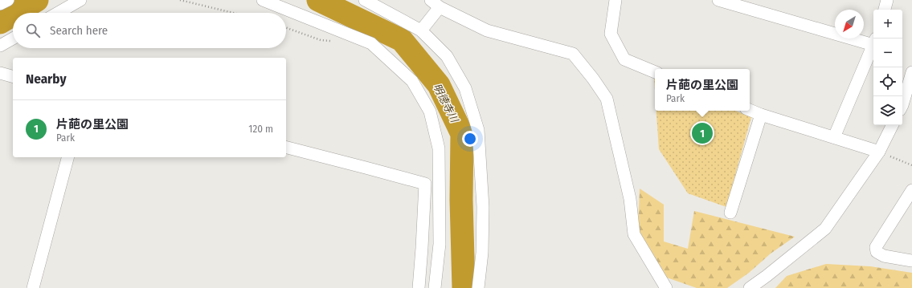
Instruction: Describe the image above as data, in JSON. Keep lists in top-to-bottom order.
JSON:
{
  "water": ["明徳寺川"],
  "north": "bottom left",
  "page": {
    "map_buttons": ["+", "−"],
    "search": "Search here",
    "heading": "Nearby",
    "popup": ["片葩の里公園", "Park"],
    "list": [
      {
        "mark": "1",
        "name": "片葩の里公園",
        "note": "Park",
        "value": "120 m"
      }
    ],
    "pins": "1"
  }
}
